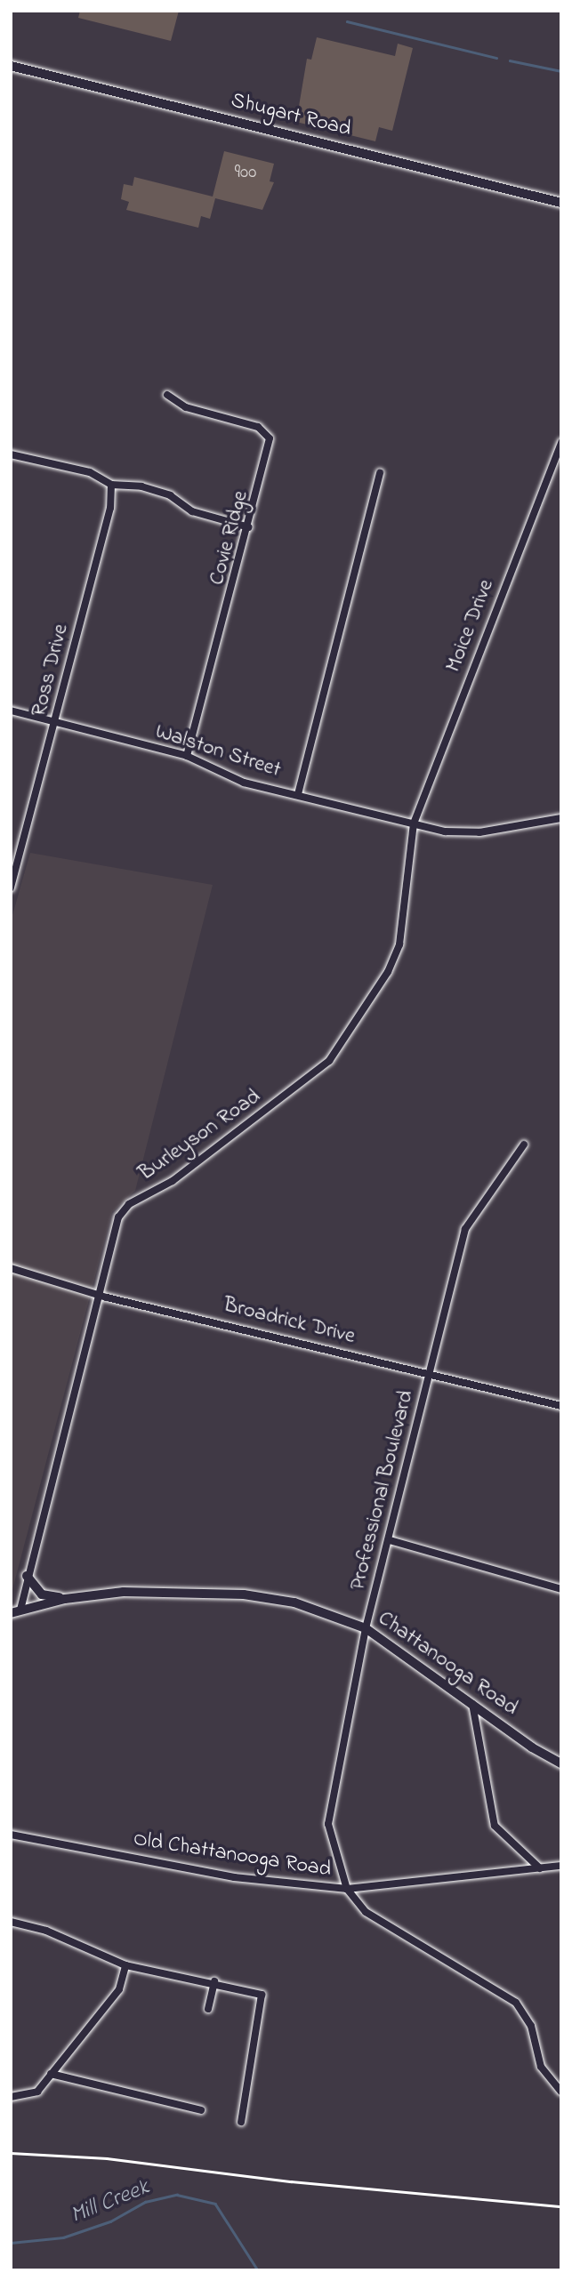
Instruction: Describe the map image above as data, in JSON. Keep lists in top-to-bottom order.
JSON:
{
  "streets": {
    "main road": ["Chattanooga Road"],
    "street": [
      "Shugart Road",
      "Covie Ridge",
      "Moice Drive",
      "Ross Drive",
      "Walston Street",
      "Burleyson Road",
      "Broadrick Drive",
      "Professional Boulevard",
      "Old Chattanooga Road"
    ]
  },
  "crossings": [
    ["Covie Ridge", "Walston Street"],
    ["Moice Drive", "Walston Street"],
    ["Moice Drive", "Burleyson Road"],
    ["Ross Drive", "Walston Street"],
    ["Walston Street", "Burleyson Road"],
    ["Burleyson Road", "Broadrick Drive"],
    ["Burleyson Road", "Chattanooga Road"],
    ["Broadrick Drive", "Professional Boulevard"],
    ["Professional Boulevard", "Chattanooga Road"],
    ["Professional Boulevard", "Old Chattanooga Road"]
  ],
  "water": ["Mill Creek"],
  "house_numbers": ["900"]
}
